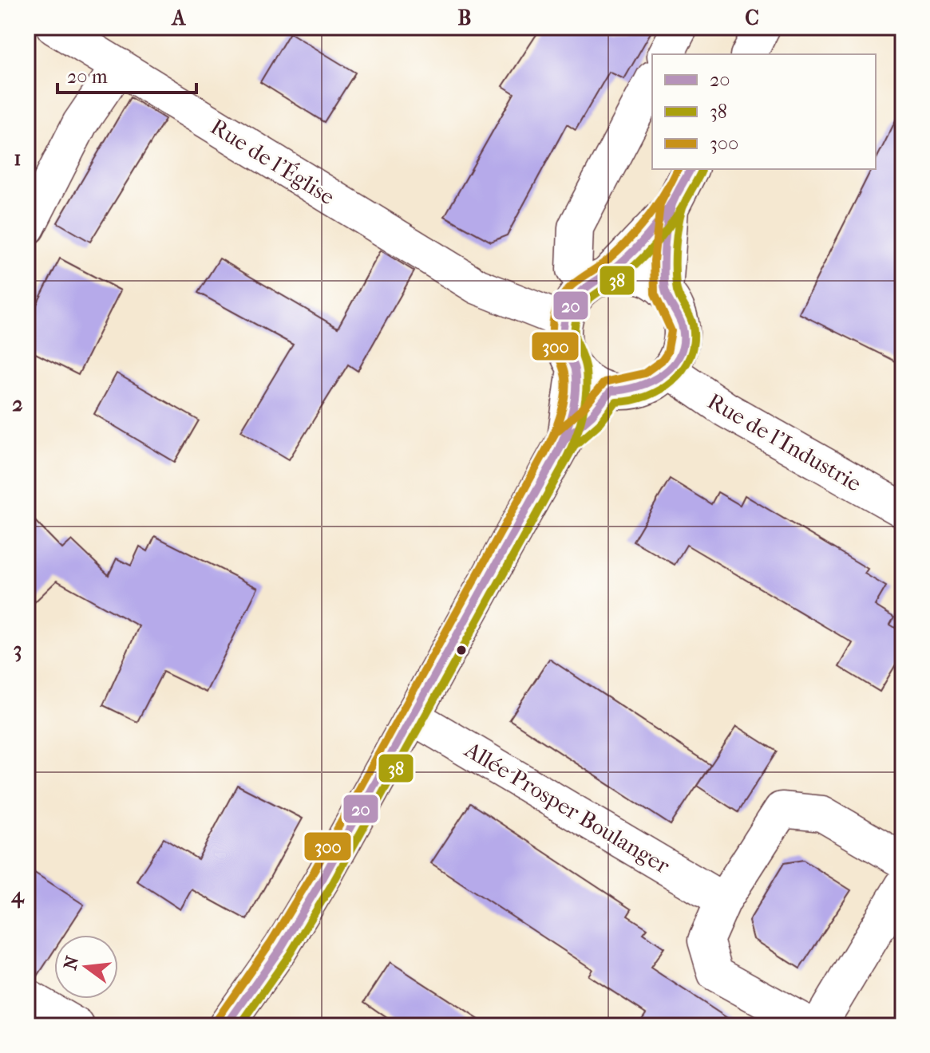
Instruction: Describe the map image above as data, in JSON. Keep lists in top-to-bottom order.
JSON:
{
  "streets": {
    "street": ["Rue de l'Église", "Rue de l'Industrie", "Allée Prosper Boulanger"]
  },
  "crossings": [
    ["Rue de l'Église", "Rue de l'Industrie"]
  ],
  "lines": ["transit line 20", "transit line 300", "transit line 38"],
  "legend": ["20", "38", "300"],
  "scale_bar": "20 m",
  "north": "left",
  "grid": {
    "columns": ["A", "B", "C"],
    "rows": [
      "1",
      "2",
      "3",
      "4"
    ]
  }
}
